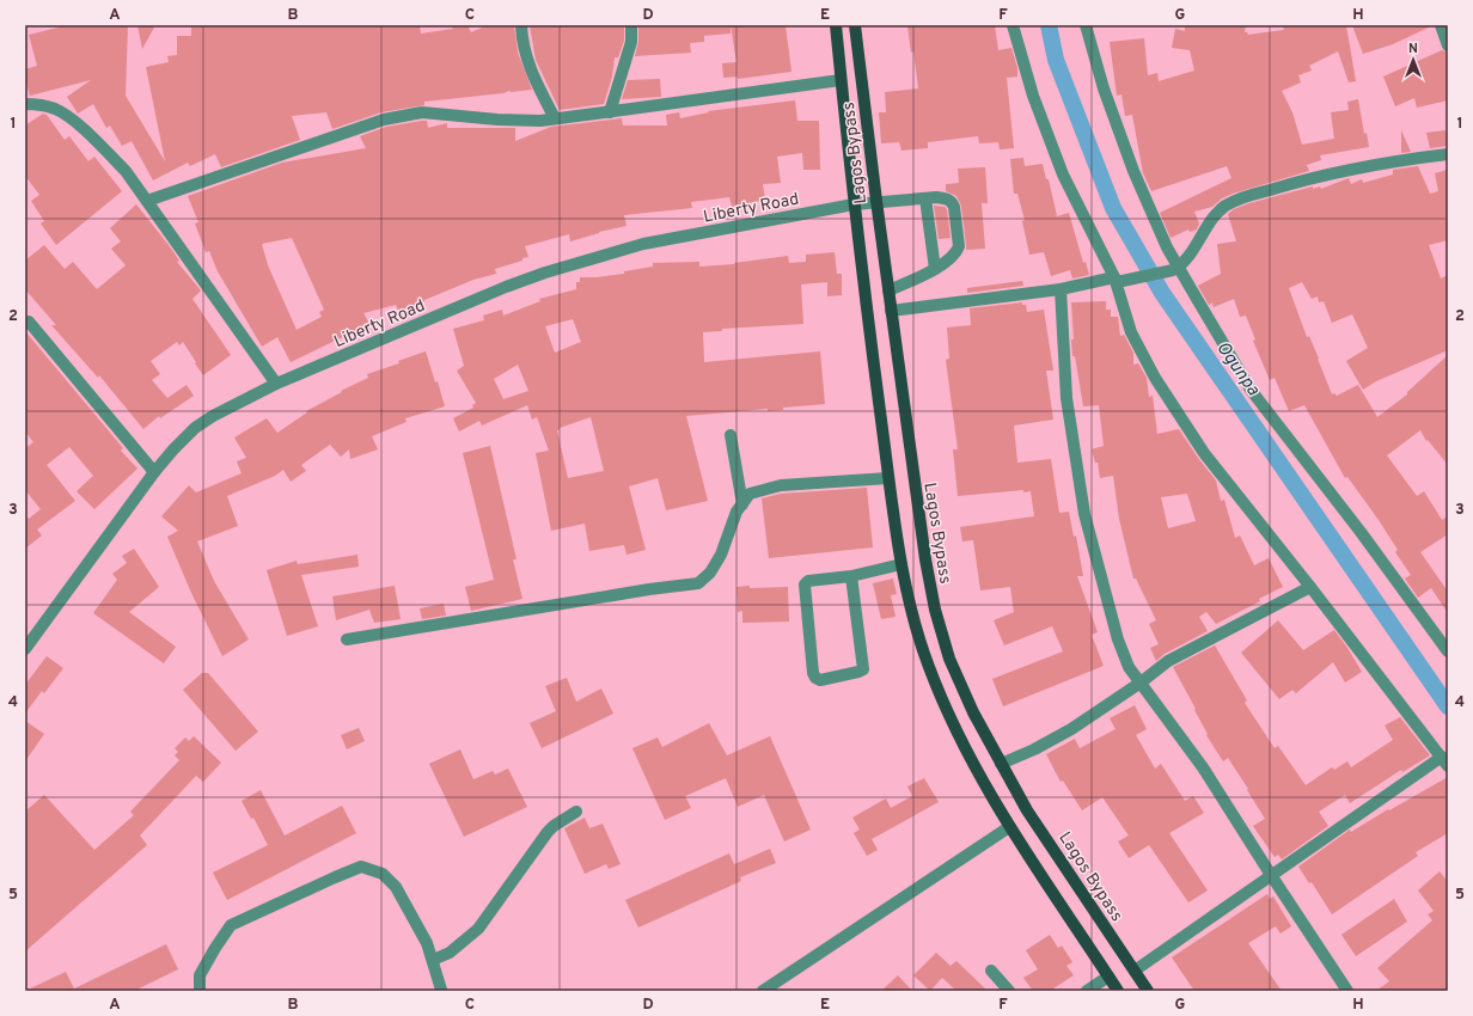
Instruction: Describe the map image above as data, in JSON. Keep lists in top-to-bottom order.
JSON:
{
  "streets": {
    "main road": ["Lagos Bypass"],
    "street": ["Liberty Road"]
  },
  "crossings": [
    ["Lagos Bypass", "Liberty Road"]
  ],
  "water": ["Ogunpa"],
  "north": "top",
  "grid": {
    "columns": [
      "A",
      "B",
      "C",
      "D",
      "E",
      "F",
      "G",
      "H"
    ],
    "rows": [
      "1",
      "2",
      "3",
      "4",
      "5"
    ]
  }
}
